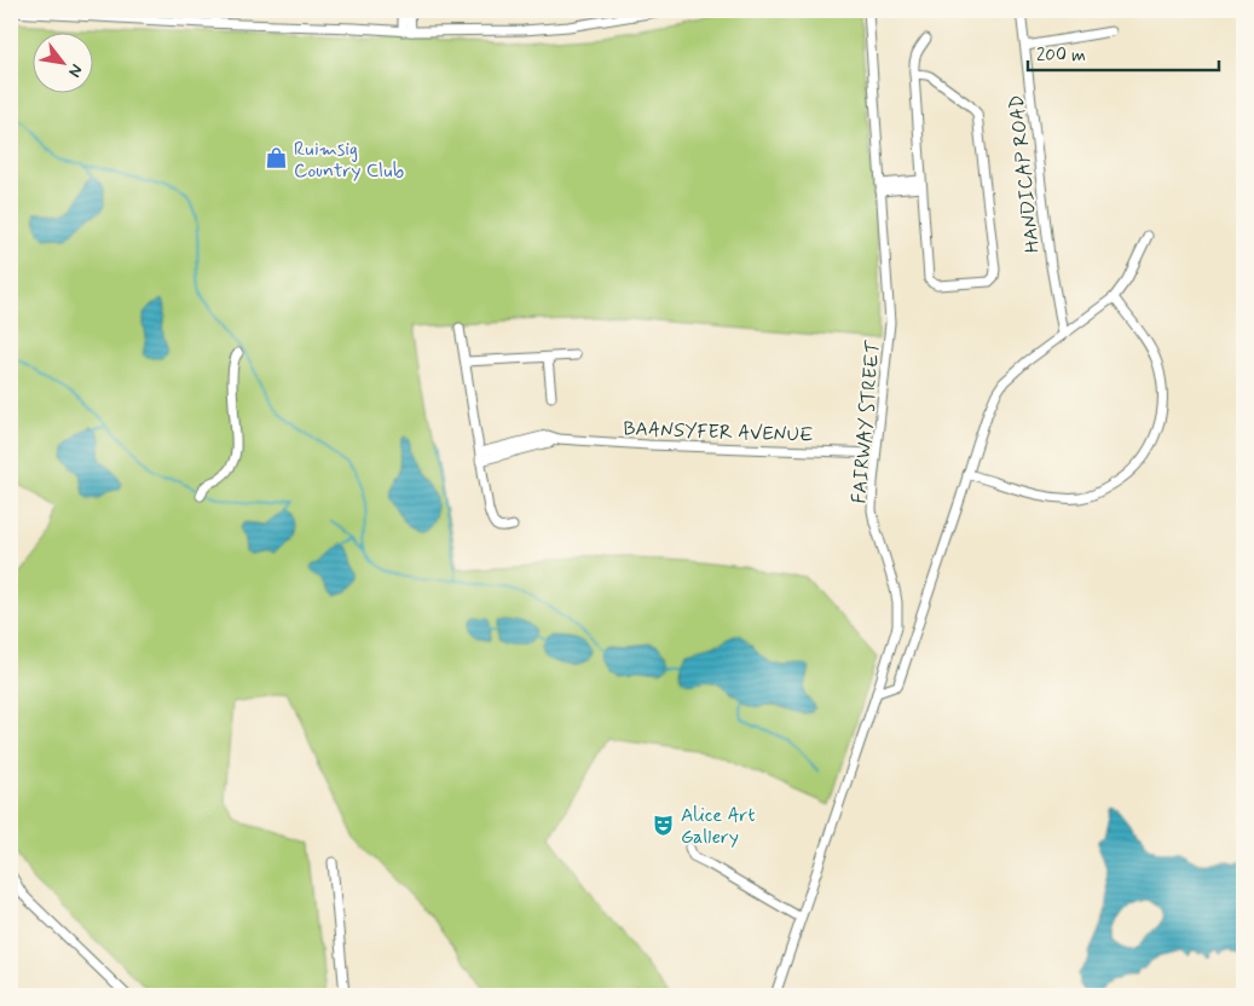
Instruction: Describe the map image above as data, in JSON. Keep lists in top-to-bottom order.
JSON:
{
  "streets": {
    "street": ["HANDICAP ROAD", "FAIRWAY STREET", "BAANSYFER AVENUE"]
  },
  "crossings": [
    ["FAIRWAY STREET", "BAANSYFER AVENUE"]
  ],
  "places": {
    "shop": ["Ruimsig Country Club"],
    "theatre": ["Alice Art Gallery"]
  },
  "scale_bar": "200 m",
  "north": "bottom right"
}
